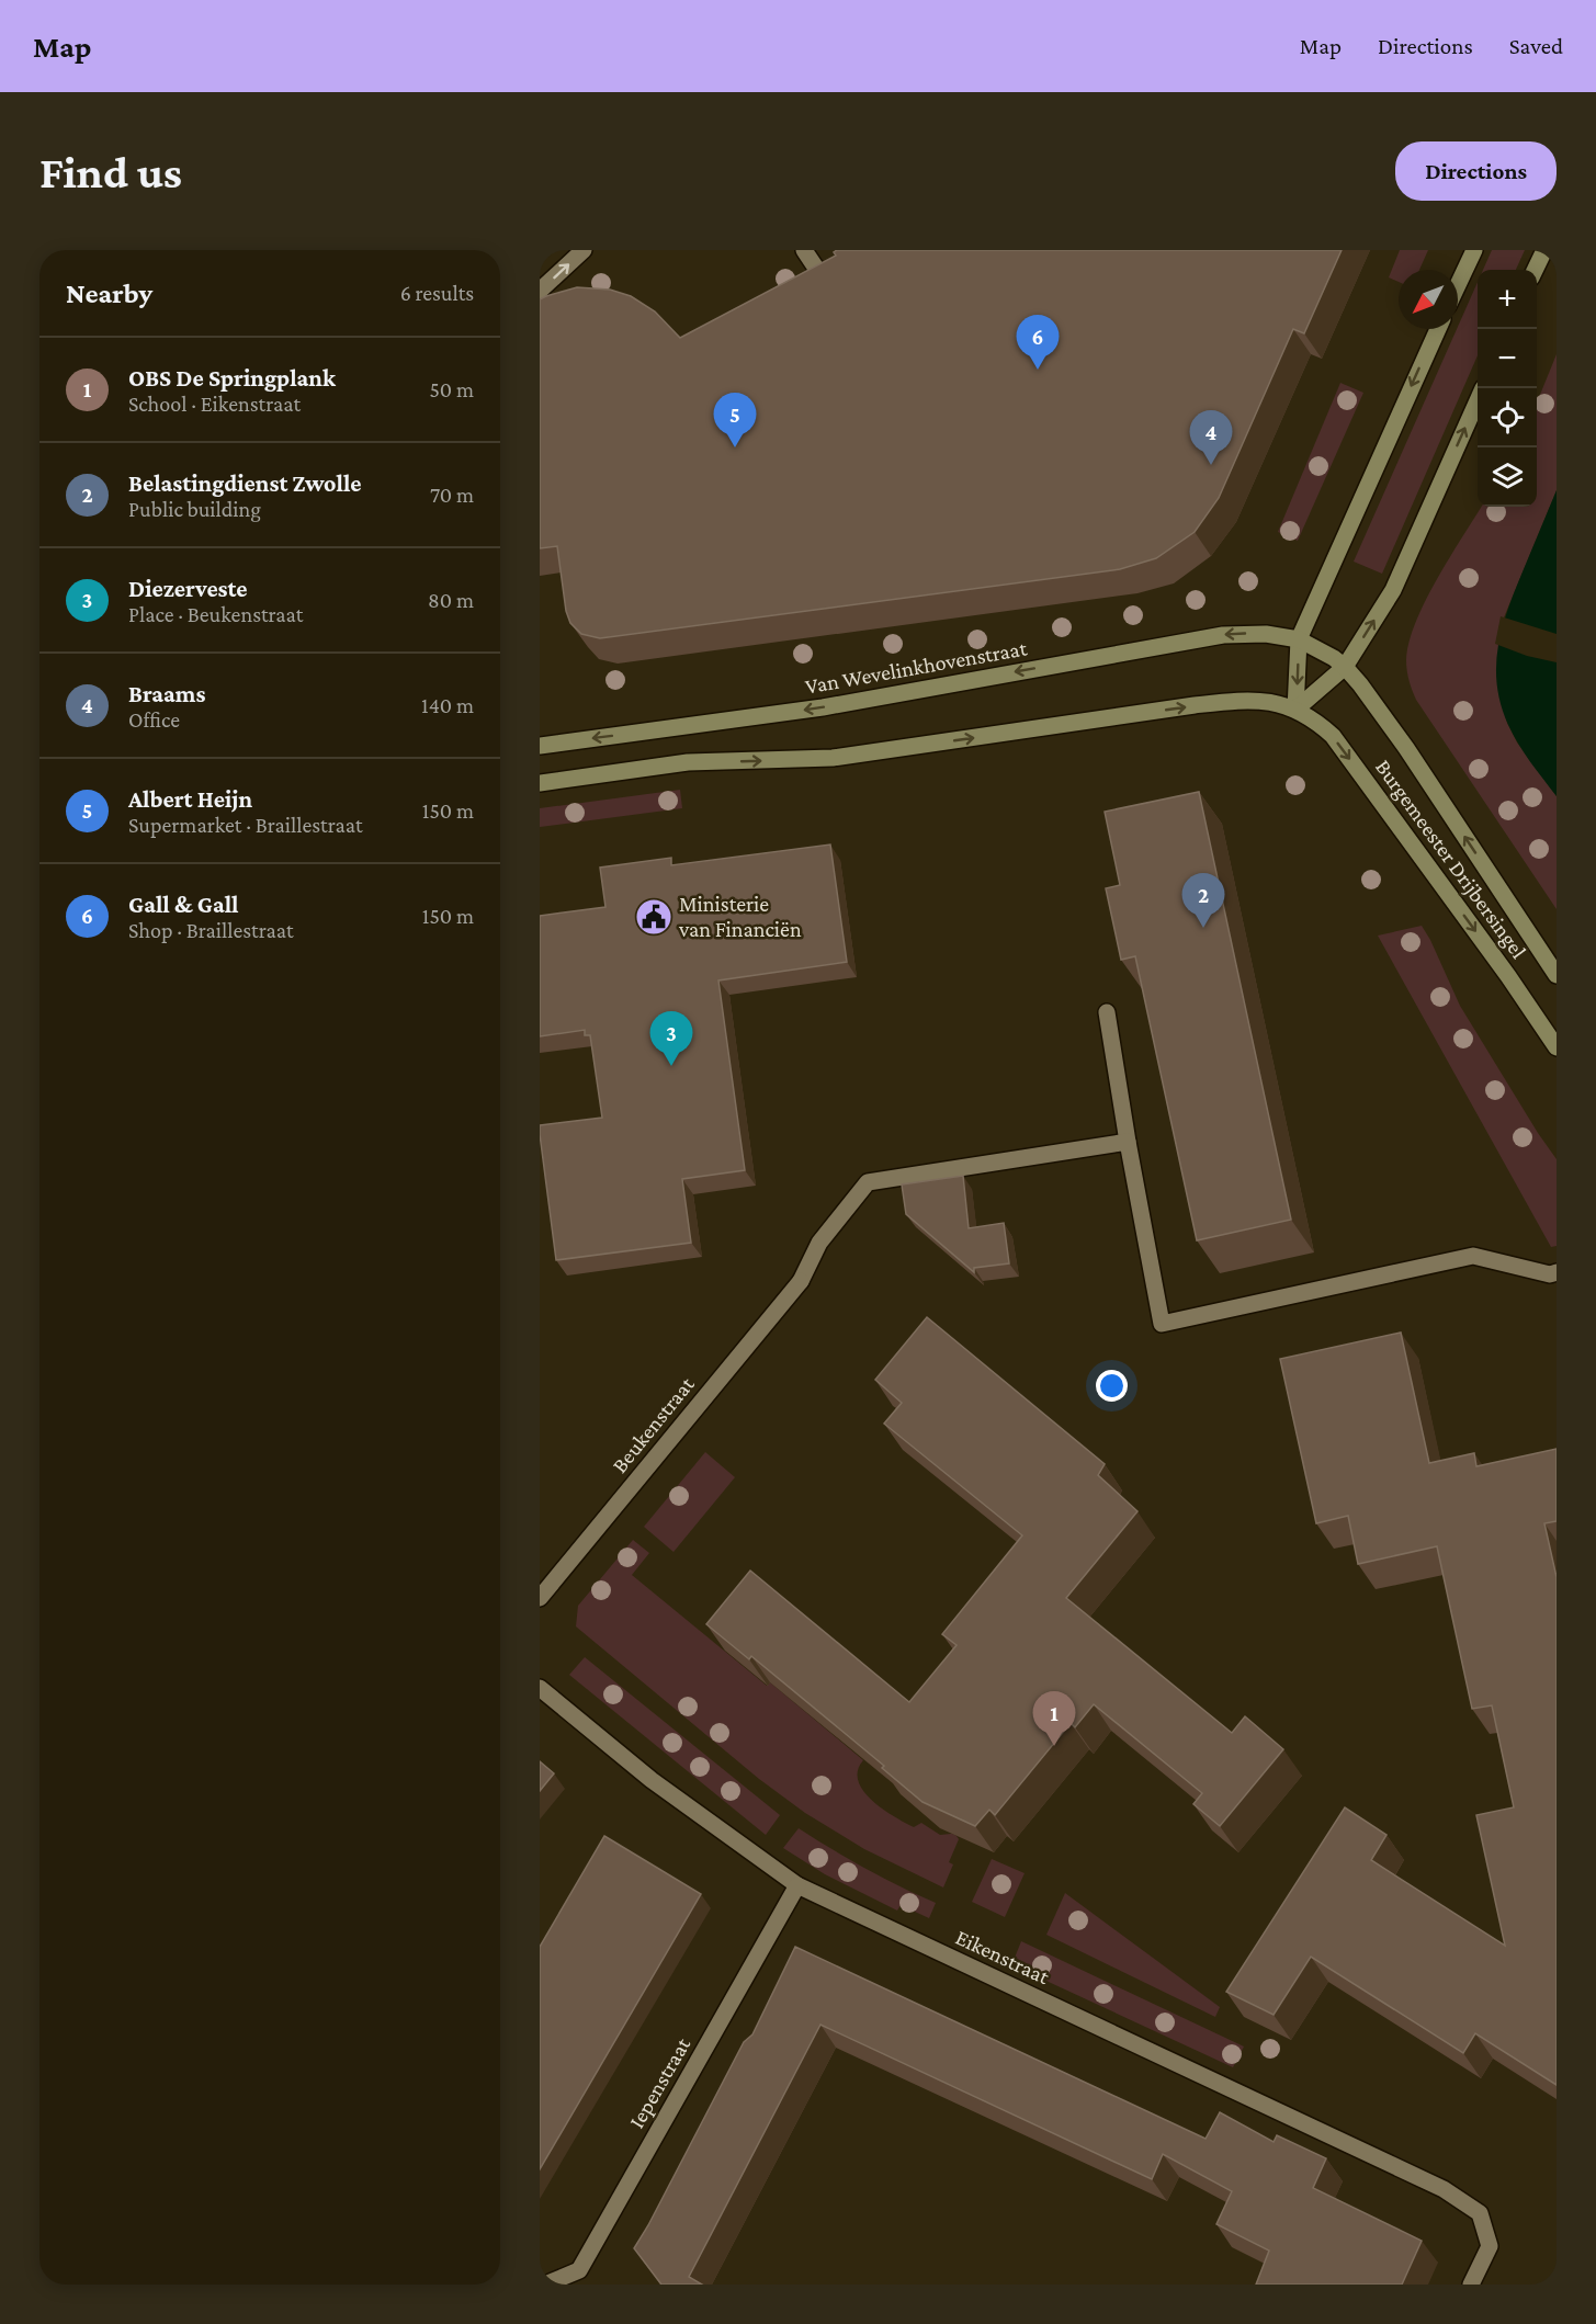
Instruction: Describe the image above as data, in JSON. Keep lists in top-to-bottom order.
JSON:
{
  "streets": {
    "main road": ["Van Wevelinkhovenstraat", "Burgemeester Drijbersingel"],
    "street": ["Beukenstraat", "Eikenstraat", "Iepenstraat"]
  },
  "crossings": [
    ["Van Wevelinkhovenstraat", "Burgemeester Drijbersingel"],
    ["Eikenstraat", "Iepenstraat"]
  ],
  "places": {
    "public building": ["Ministerie van Financiën"]
  },
  "north": "bottom left",
  "page": {
    "header": "Map",
    "nav": ["Map", "Directions", "Saved"],
    "buttons": "Directions",
    "title": "Find us",
    "heading": ["Nearby", "6 results"],
    "map_buttons": ["+", "−"],
    "pins": [
      "6",
      "5",
      "4",
      "2",
      "3",
      "1"
    ],
    "list": [
      {
        "mark": "1",
        "name": "OBS De Springplank",
        "note": "School · Eikenstraat",
        "value": "50 m"
      },
      {
        "mark": "2",
        "name": "Belastingdienst Zwolle",
        "note": "Public building",
        "value": "70 m"
      },
      {
        "mark": "3",
        "name": "Diezerveste",
        "note": "Place · Beukenstraat",
        "value": "80 m"
      },
      {
        "mark": "4",
        "name": "Braams",
        "note": "Office",
        "value": "140 m"
      },
      {
        "mark": "5",
        "name": "Albert Heijn",
        "note": "Supermarket · Braillestraat",
        "value": "150 m"
      },
      {
        "mark": "6",
        "name": "Gall & Gall",
        "note": "Shop · Braillestraat",
        "value": "150 m"
      }
    ]
  }
}
